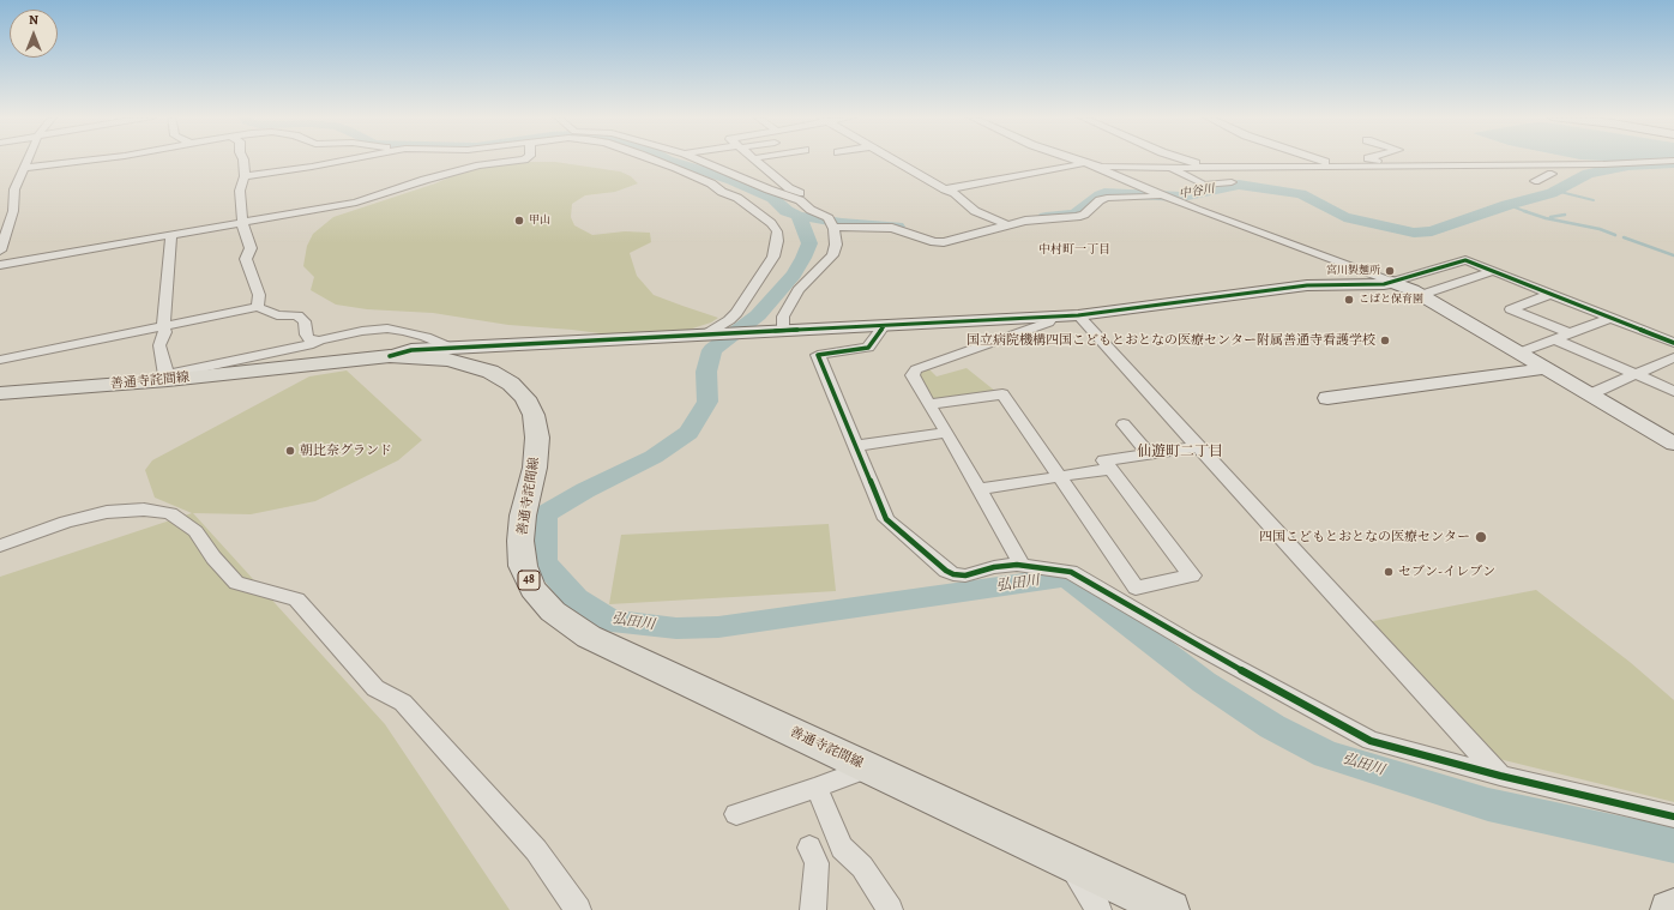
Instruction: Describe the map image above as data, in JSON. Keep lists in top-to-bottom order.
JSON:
{
  "streets": {
    "main road": ["善通寺詫間線", "48"]
  },
  "districts": ["中村町一丁目", "仙遊町二丁目"],
  "water": ["中谷川", "弘田川"],
  "places": [
    "甲山",
    "宮川製麺所",
    "こばと保育園",
    "国立病院機構四国こどもとおとなの医療センター附属善通寺看護学校",
    "朝比奈グランド",
    "四国こどもとおとなの医療センター",
    "セブン-イレブン"
  ],
  "north": "top"
}
